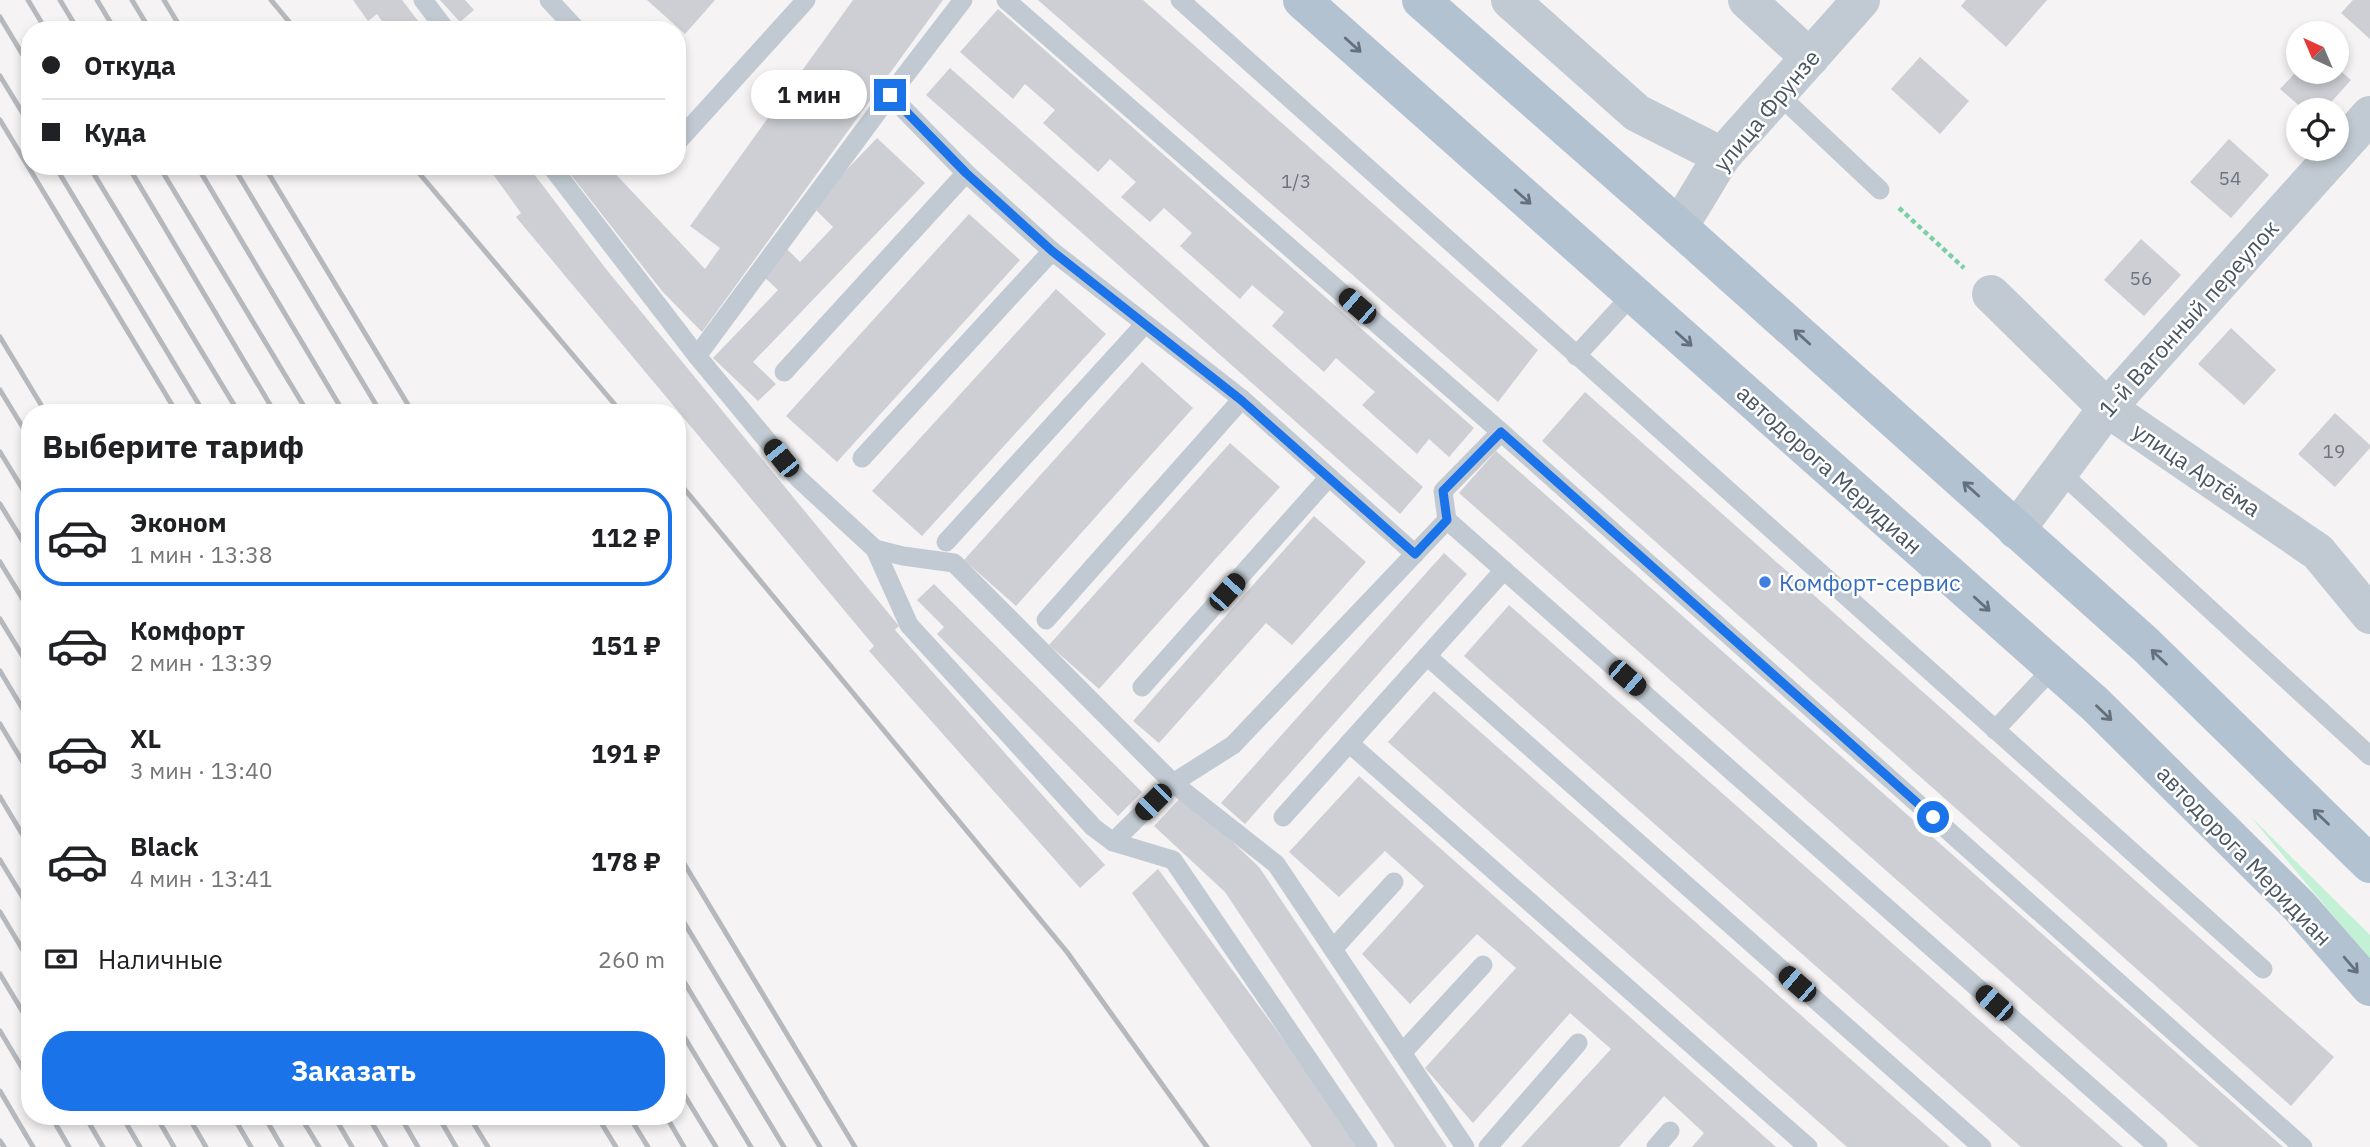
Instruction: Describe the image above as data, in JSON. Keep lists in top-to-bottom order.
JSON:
{
  "streets": {
    "main road": ["автодорога Меридиан"],
    "street": ["улица Фрунзе", "1-й Вагонный переулок", "улица Артёма"]
  },
  "crossings": [
    ["1-й Вагонный переулок", "улица Артёма"]
  ],
  "places": ["Комфорт-сервис"],
  "house_numbers": [
    "54",
    "1/3",
    "56",
    "19"
  ],
  "north": "top left",
  "page": {
    "banner": ["Откуда", "Куда"],
    "bubble": "1 мин",
    "heading": "Выберите тариф",
    "list": [
      {
        "name": "Эконом",
        "note": "1 мин · 13:38",
        "value": "112 ₽"
      },
      {
        "name": "Комфорт",
        "note": "2 мин · 13:39",
        "value": "151 ₽"
      },
      {
        "name": "XL",
        "note": "3 мин · 13:40",
        "value": "191 ₽"
      },
      {
        "name": "Black",
        "note": "4 мин · 13:41",
        "value": "178 ₽"
      }
    ],
    "pay": ["Наличные", "260 m"],
    "buttons": "Заказать"
  }
}
